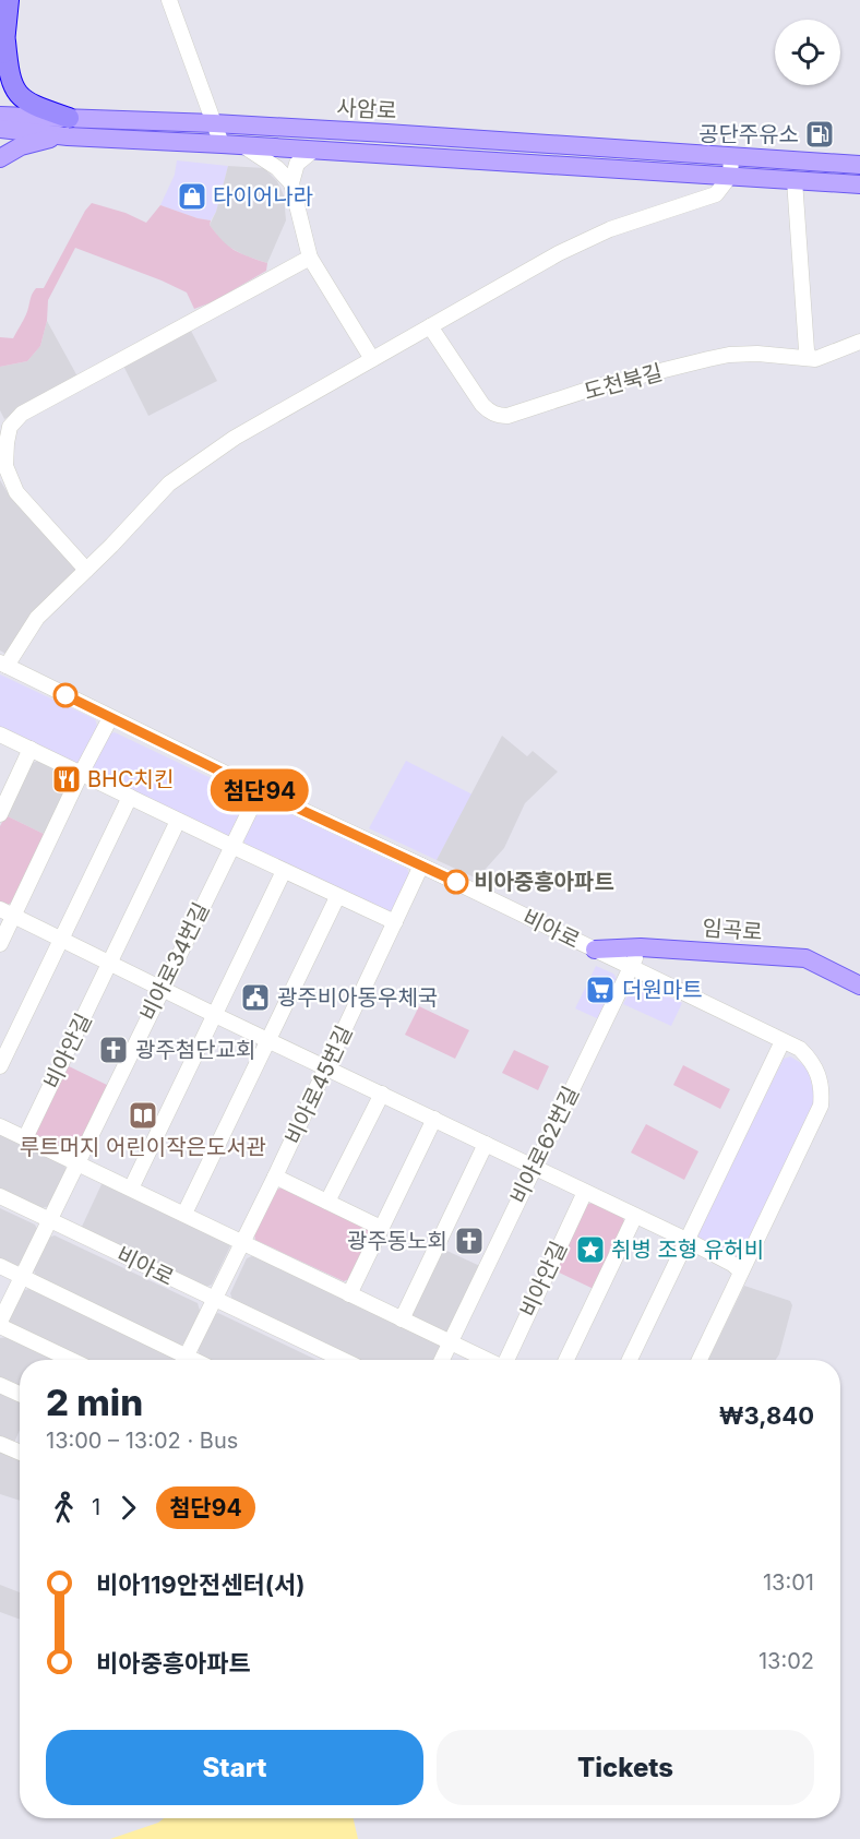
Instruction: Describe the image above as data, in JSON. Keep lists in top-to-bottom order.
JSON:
{
  "streets": {
    "main road": ["사암로", "임곡로"],
    "street": [
      "도천북길",
      "비아로",
      "비아로34번길",
      "비아안길",
      "비아로45번길",
      "비아로62번길"
    ]
  },
  "crossings": [
    ["비아로", "임곡로"],
    ["비아로", "비아로34번길"],
    ["비아로", "비아로45번길"],
    ["비아로", "비아로62번길"],
    ["임곡로", "비아로62번길"]
  ],
  "places": {
    "fuel station": ["공단주유소"],
    "shop": ["타이어나라"],
    "restaurant": ["BHC치킨"],
    "other": ["비아중흥아파트"],
    "supermarket": ["더원마트"],
    "public building": ["광주비아동우체국"],
    "church": ["광주첨단교회", "광주동노회"],
    "library": ["루트머지 어린이작은도서관"],
    "place": ["취병 조형 유허비"]
  },
  "lines": ["bus line 첨단94"],
  "page": {
    "on_map": "첨단94",
    "heading": ["2 min", "13:00 – 13:02 · Bus", "₩3,840"],
    "legs": ["1", "첨단94"],
    "list": [
      {
        "name": "비아119안전센터(서)",
        "value": "13:01"
      },
      {
        "name": "비아중흥아파트",
        "value": "13:02"
      }
    ],
    "buttons": ["Start", "Tickets"]
  }
}
